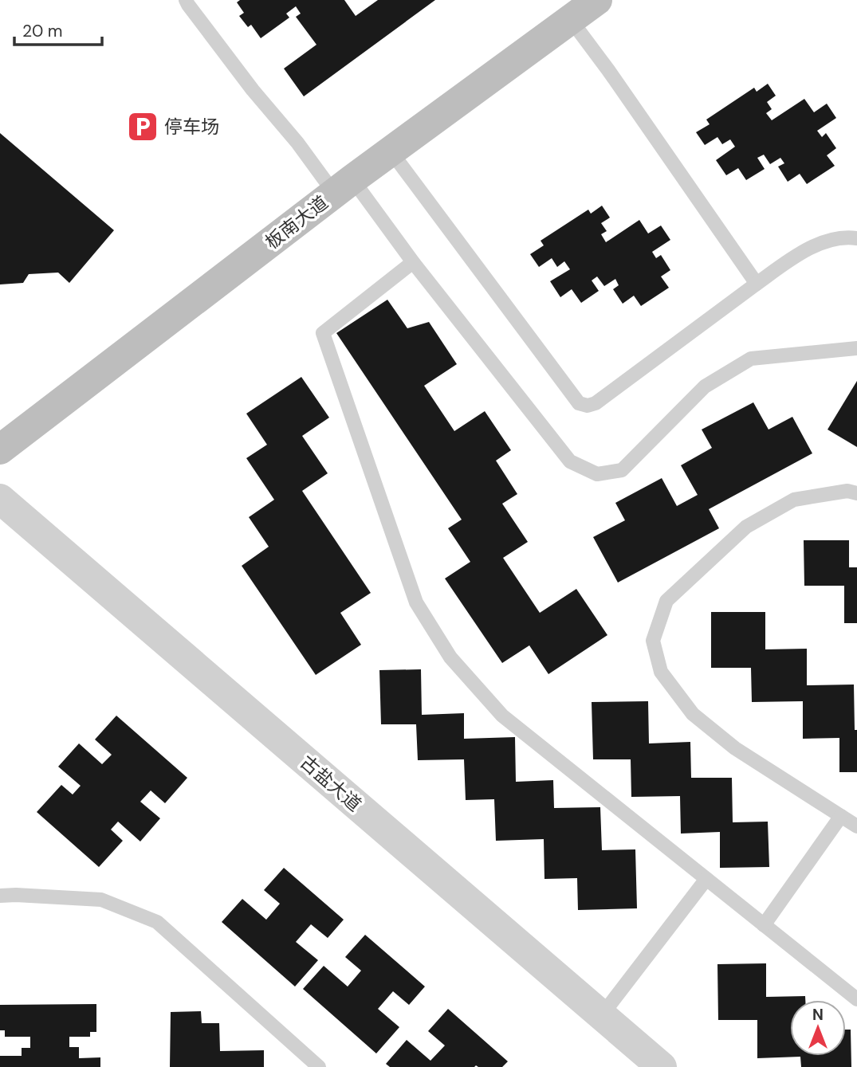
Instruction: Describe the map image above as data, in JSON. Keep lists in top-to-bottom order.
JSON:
{
  "streets": {
    "main road": ["板南大道"],
    "street": ["古盐大道"]
  },
  "places": {
    "parking": ["停车场"]
  },
  "scale_bar": "20 m",
  "north": "top"
}
